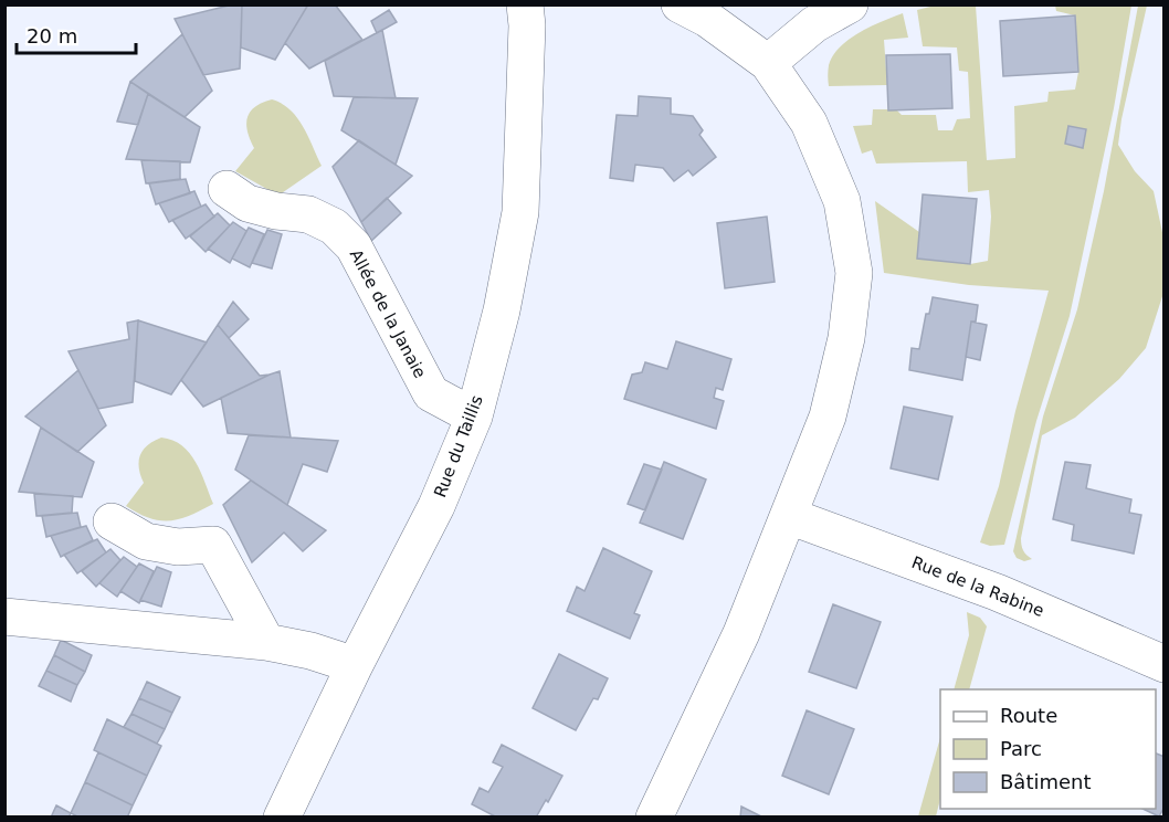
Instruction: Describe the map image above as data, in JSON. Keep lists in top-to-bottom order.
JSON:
{
  "streets": {
    "street": ["Allée de la Janaie", "Rue du Taillis", "Rue de la Rabine"]
  },
  "crossings": [
    ["Allée de la Janaie", "Rue du Taillis"]
  ],
  "legend": ["Route", "Parc", "Bâtiment"],
  "scale_bar": "20 m"
}
